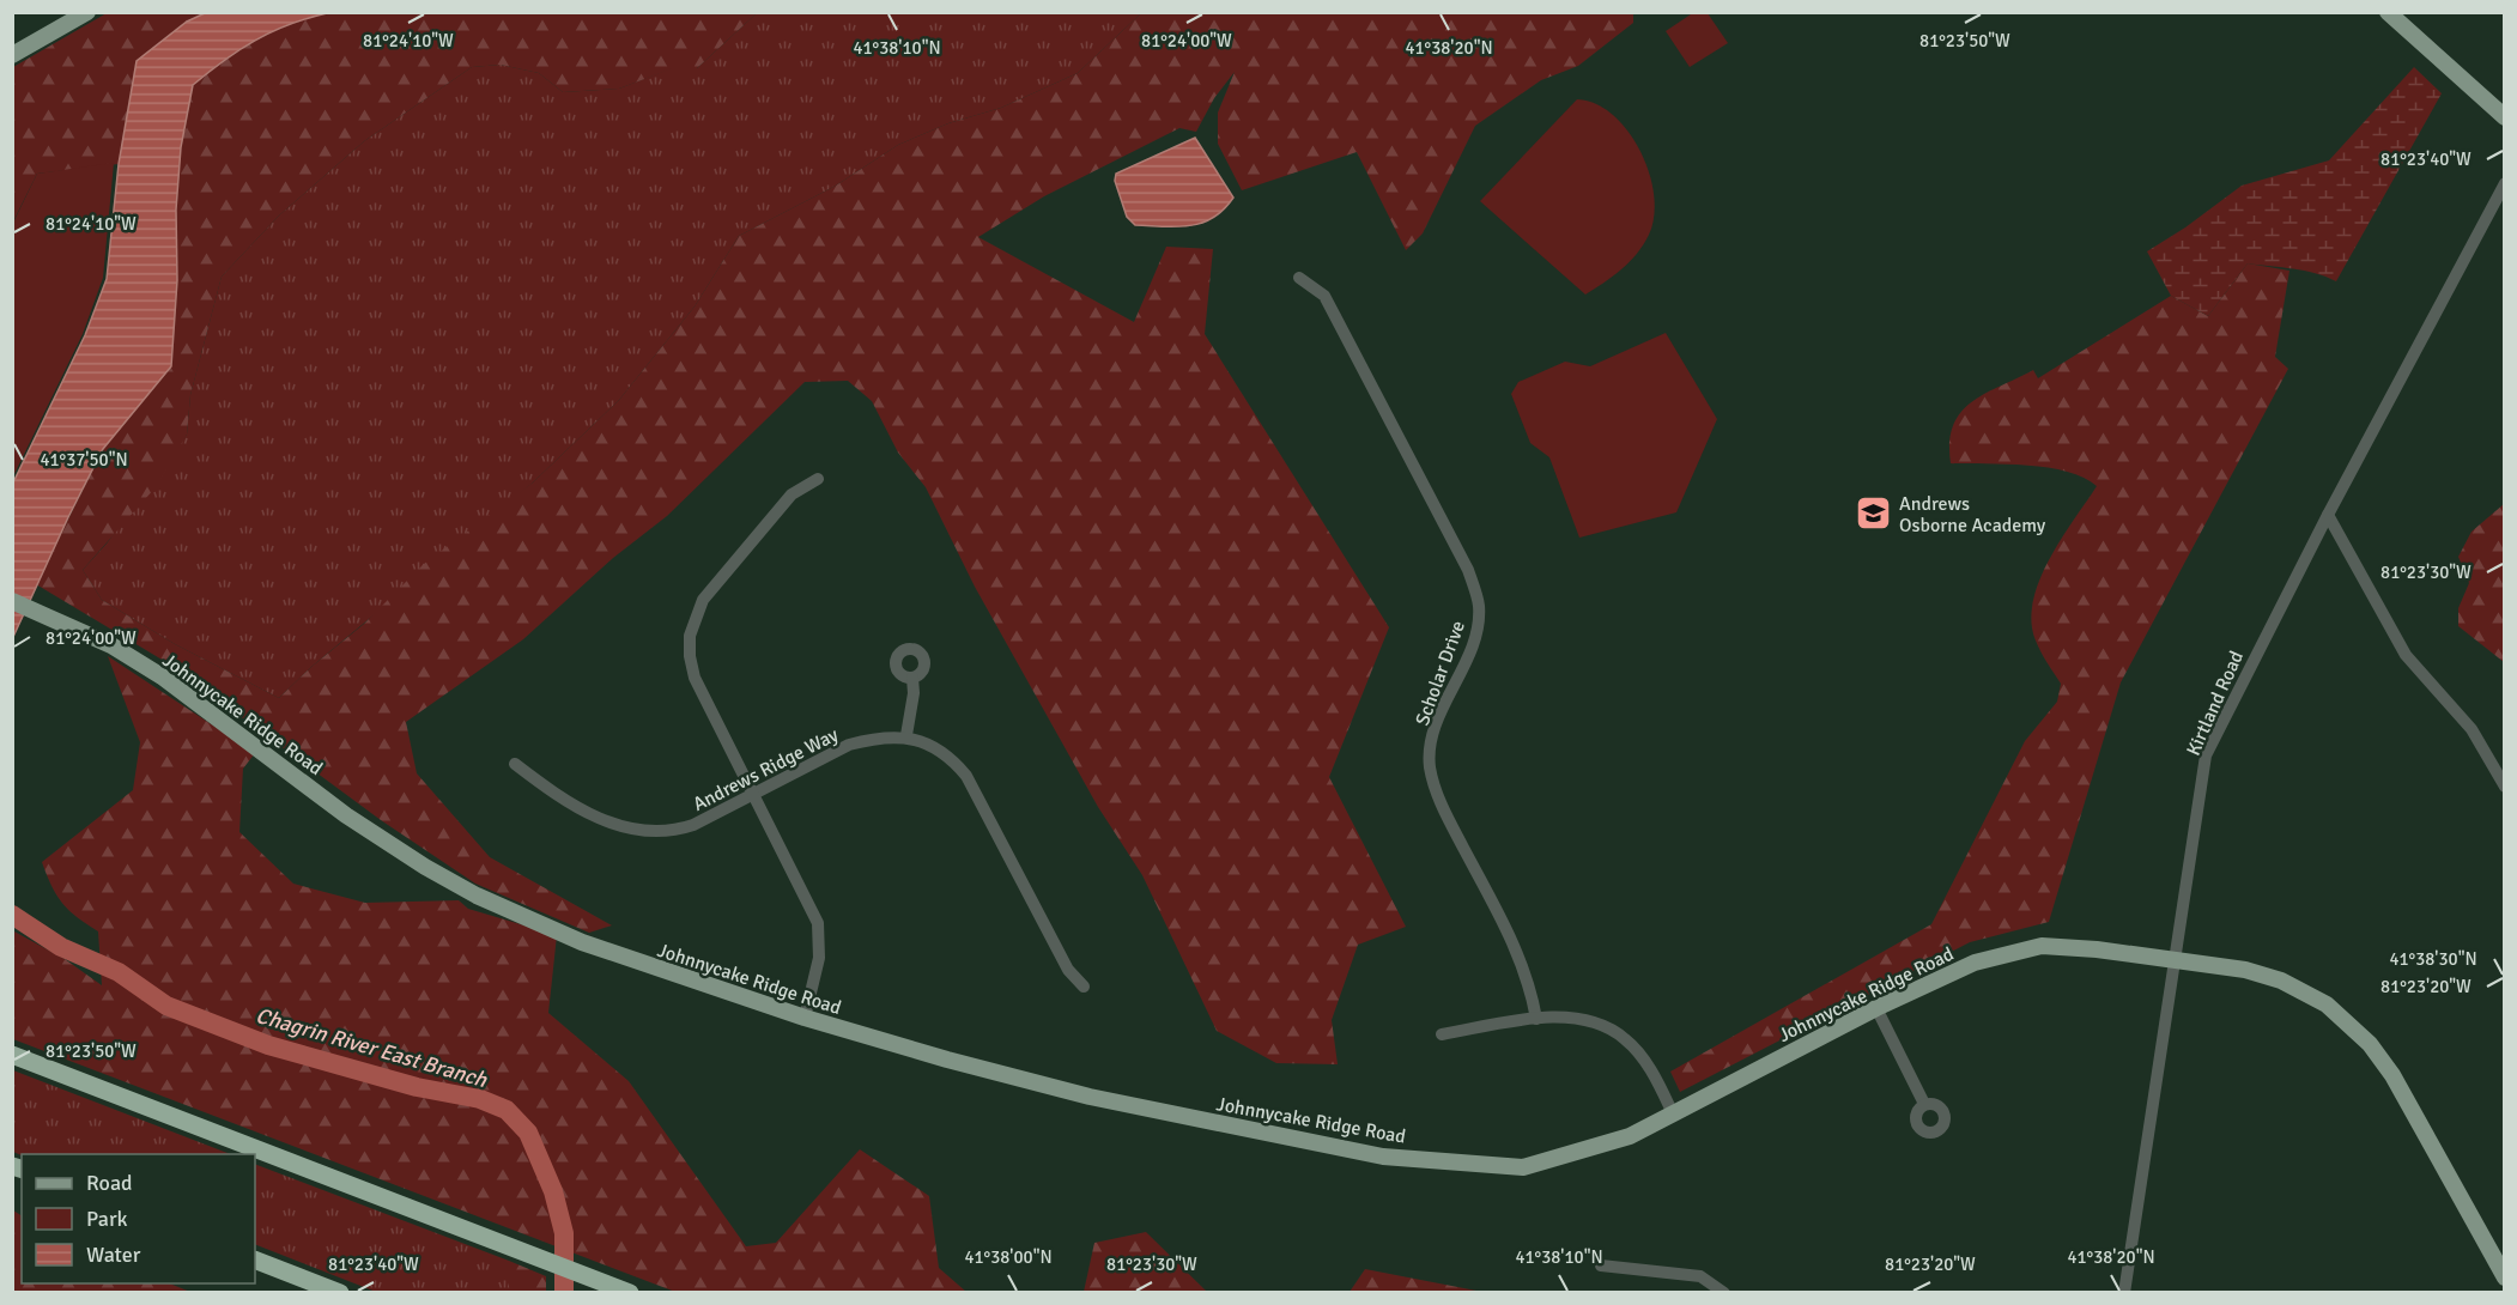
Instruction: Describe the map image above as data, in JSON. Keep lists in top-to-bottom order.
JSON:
{
  "streets": {
    "main road": ["Johnnycake Ridge Road"],
    "street": ["Scholar Drive", "Kirtland Road", "Andrews Ridge Way"]
  },
  "crossings": [
    ["Kirtland Road", "Johnnycake Ridge Road"]
  ],
  "water": ["Chagrin River East Branch"],
  "places": {
    "school or university": ["Andrews Osborne Academy"]
  },
  "legend": ["Road", "Park", "Water"],
  "coordinates": [
    "81°24'10\"W",
    "81°24'00\"W",
    "81°23'50\"W",
    "41°38'10\"N",
    "41°38'20\"N",
    "81°23'40\"W",
    "41°37'50\"N",
    "81°23'30\"W",
    "41°38'30\"N",
    "81°23'20\"W",
    "41°38'00\"N"
  ]
}
